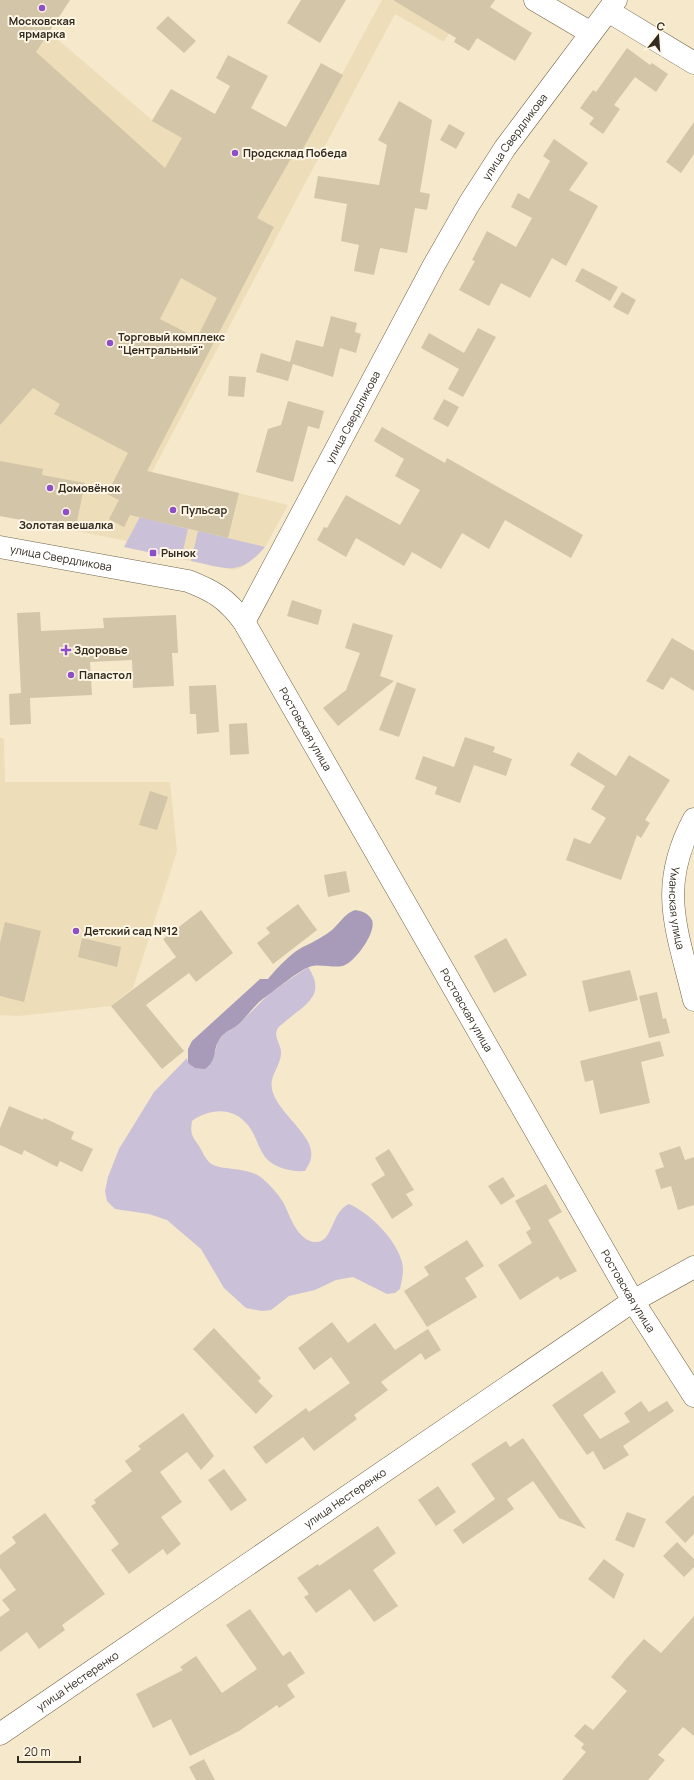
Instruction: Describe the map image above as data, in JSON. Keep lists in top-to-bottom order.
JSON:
{
  "streets": {
    "street": [
      "улица Свердликова",
      "Ростовская улица",
      "Уманская улица",
      "улица Нестеренко"
    ]
  },
  "crossings": [
    ["улица Свердликова", "Ростовская улица"],
    ["Ростовская улица", "улица Нестеренко"]
  ],
  "places": {
    "other": [
      "Московская ярмарка",
      "Продсклад Победа",
      "Торговый комплекс \"Центральный\"",
      "Домовёнок",
      "Пульсар",
      "Золотая вешалка",
      "Папастол",
      "Детский сад №12"
    ],
    "transit": ["Рынок"],
    "health": ["Здоровье"]
  },
  "scale_bar": "20 m",
  "north": "top"
}
